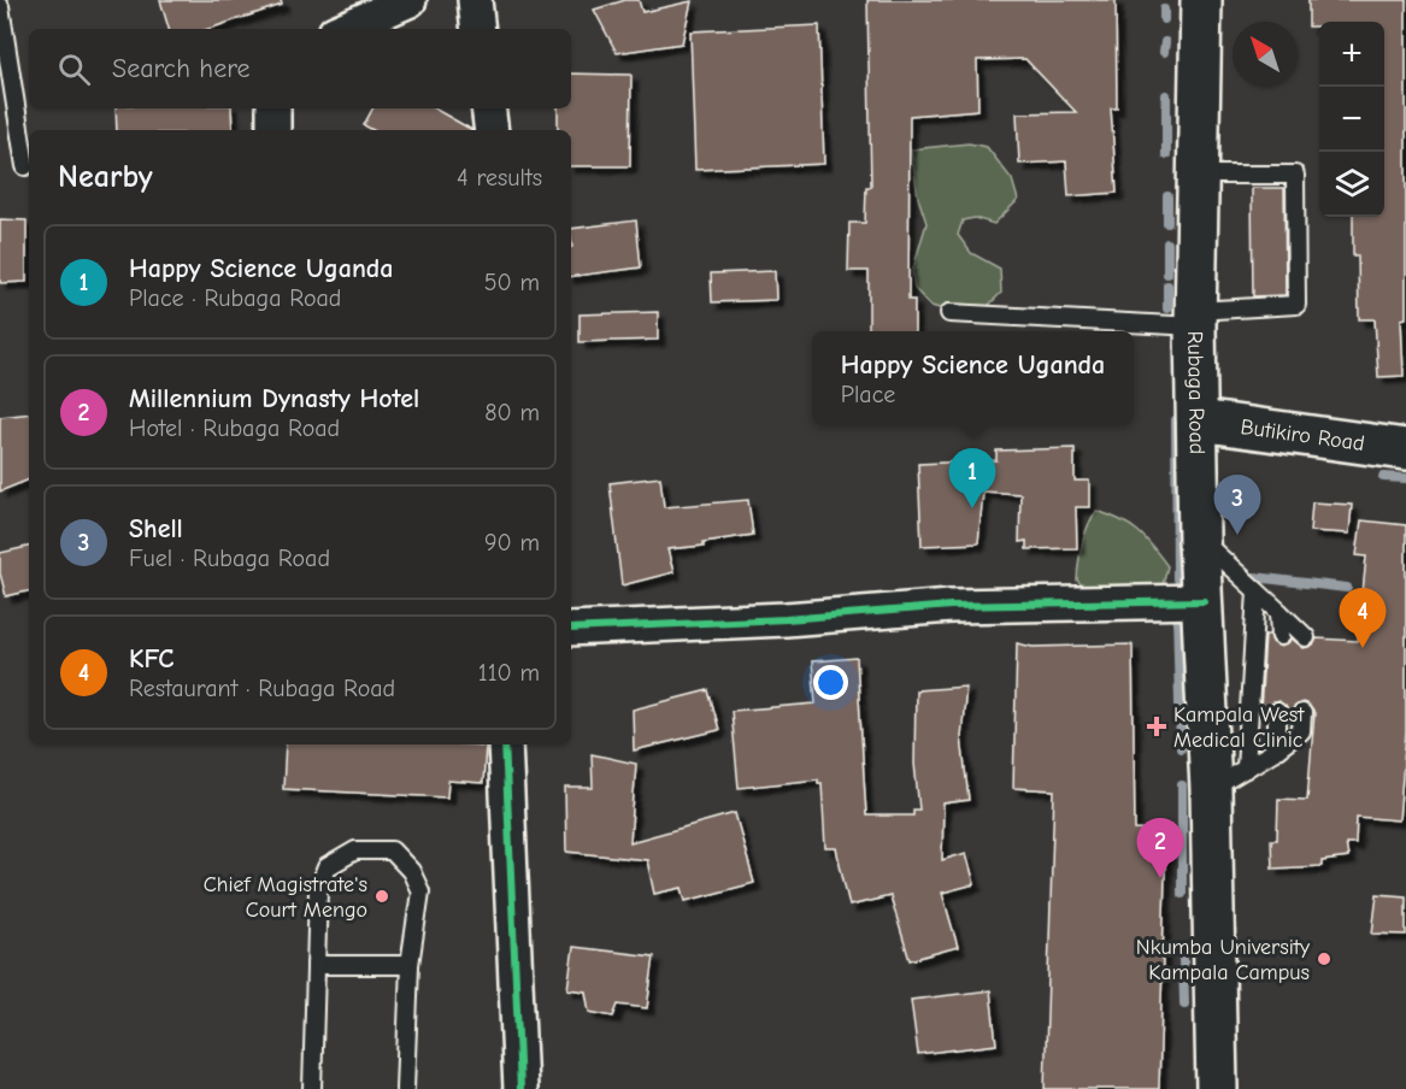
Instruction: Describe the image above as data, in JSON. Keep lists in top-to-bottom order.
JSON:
{
  "streets": {
    "main road": ["Rubaga Road", "Butikiro Road"]
  },
  "crossings": [
    ["Rubaga Road", "Butikiro Road"]
  ],
  "places": {
    "health": ["Kampala West Medical Clinic"],
    "other": ["Chief Magistrate's Court Mengo", "Nkumba University Kampala Campus"]
  },
  "north": "top left",
  "page": {
    "map_buttons": ["+", "−"],
    "search": "Search here",
    "heading": ["Nearby", "4 results"],
    "list": [
      {
        "mark": "1",
        "name": "Happy Science Uganda",
        "note": "Place · Rubaga Road",
        "value": "50 m"
      },
      {
        "mark": "2",
        "name": "Millennium Dynasty Hotel",
        "note": "Hotel · Rubaga Road",
        "value": "80 m"
      },
      {
        "mark": "3",
        "name": "Shell",
        "note": "Fuel · Rubaga Road",
        "value": "90 m"
      },
      {
        "mark": "4",
        "name": "KFC",
        "note": "Restaurant · Rubaga Road",
        "value": "110 m"
      }
    ],
    "popup": ["Happy Science Uganda", "Place"],
    "pins": [
      "1",
      "3",
      "4",
      "2"
    ]
  }
}
